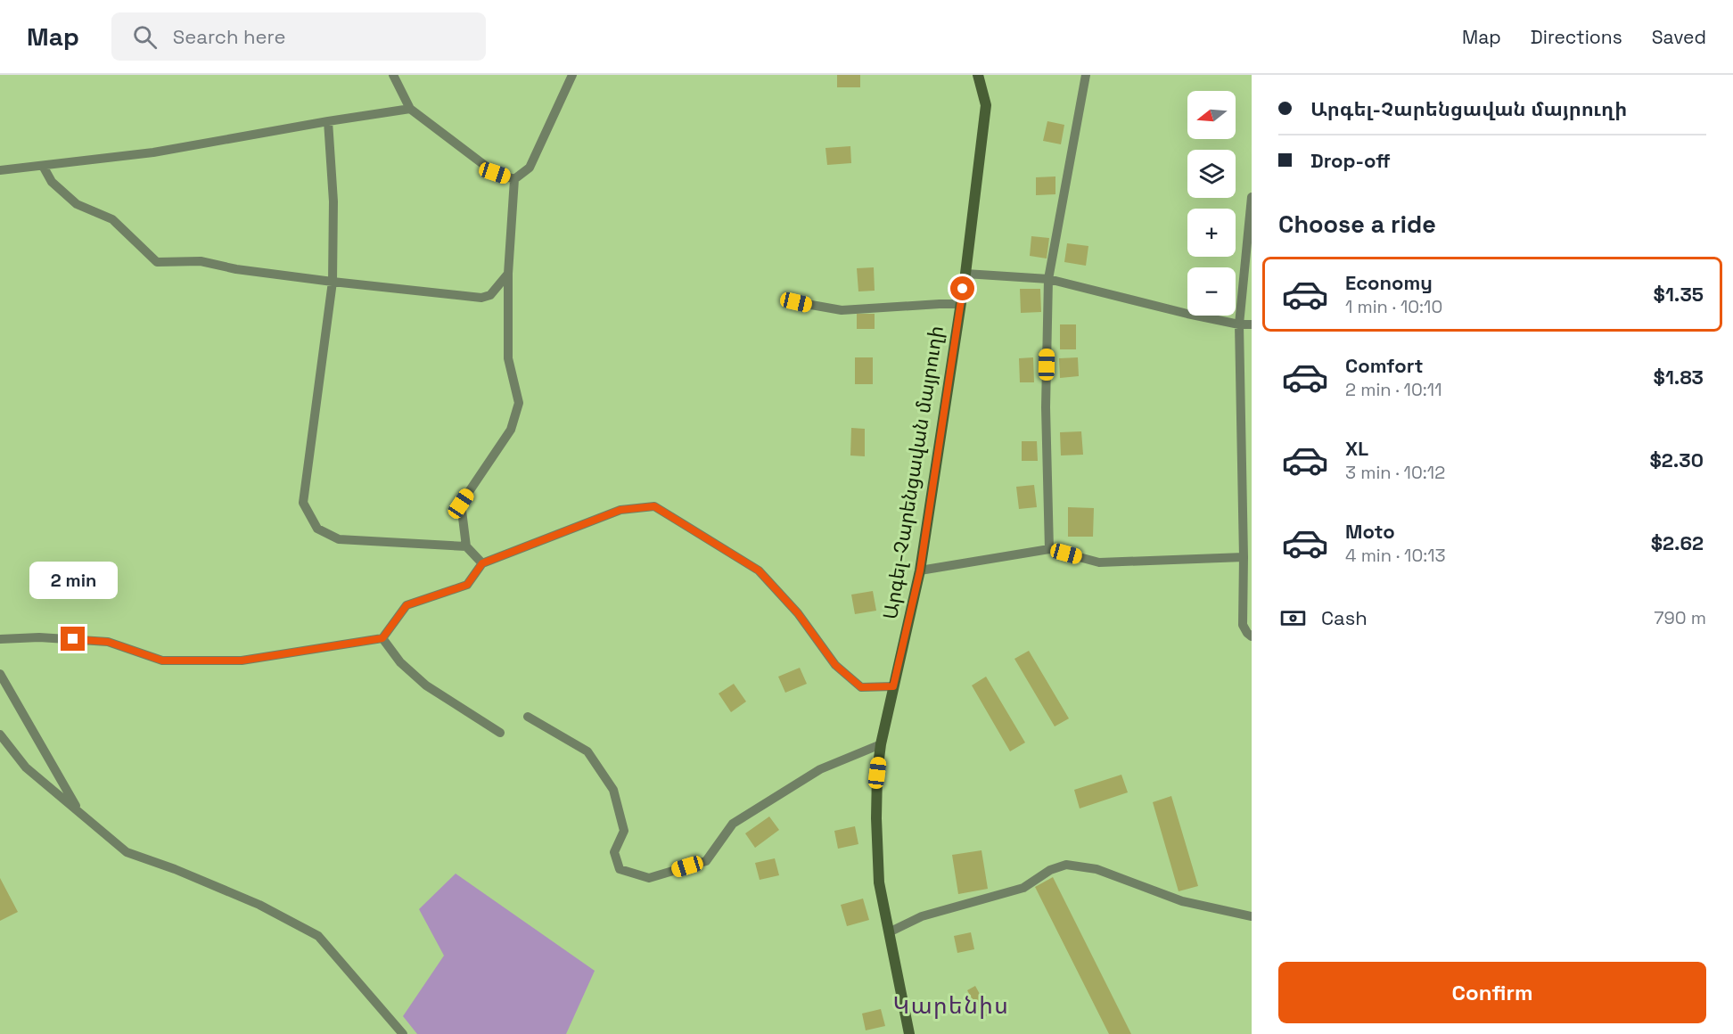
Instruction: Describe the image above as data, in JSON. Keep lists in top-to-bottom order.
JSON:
{
  "streets": {
    "main road": ["Արգել-Չարենցավան մայրուղի"]
  },
  "districts": ["Կարենիս"],
  "north": "left",
  "page": {
    "header": "Map",
    "search": "Search here",
    "nav": ["Map", "Directions", "Saved"],
    "banner": ["Արգել-Չարենցավան մայրուղի", "Drop-off"],
    "map_buttons": ["+", "−"],
    "heading": "Choose a ride",
    "list": [
      {
        "name": "Economy",
        "note": "1 min · 10:10",
        "value": "$1.35"
      },
      {
        "name": "Comfort",
        "note": "2 min · 10:11",
        "value": "$1.83"
      },
      {
        "name": "XL",
        "note": "3 min · 10:12",
        "value": "$2.30"
      },
      {
        "name": "Moto",
        "note": "4 min · 10:13",
        "value": "$2.62"
      }
    ],
    "bubble": "2 min",
    "pay": ["Cash", "790 m"],
    "buttons": "Confirm"
  }
}
